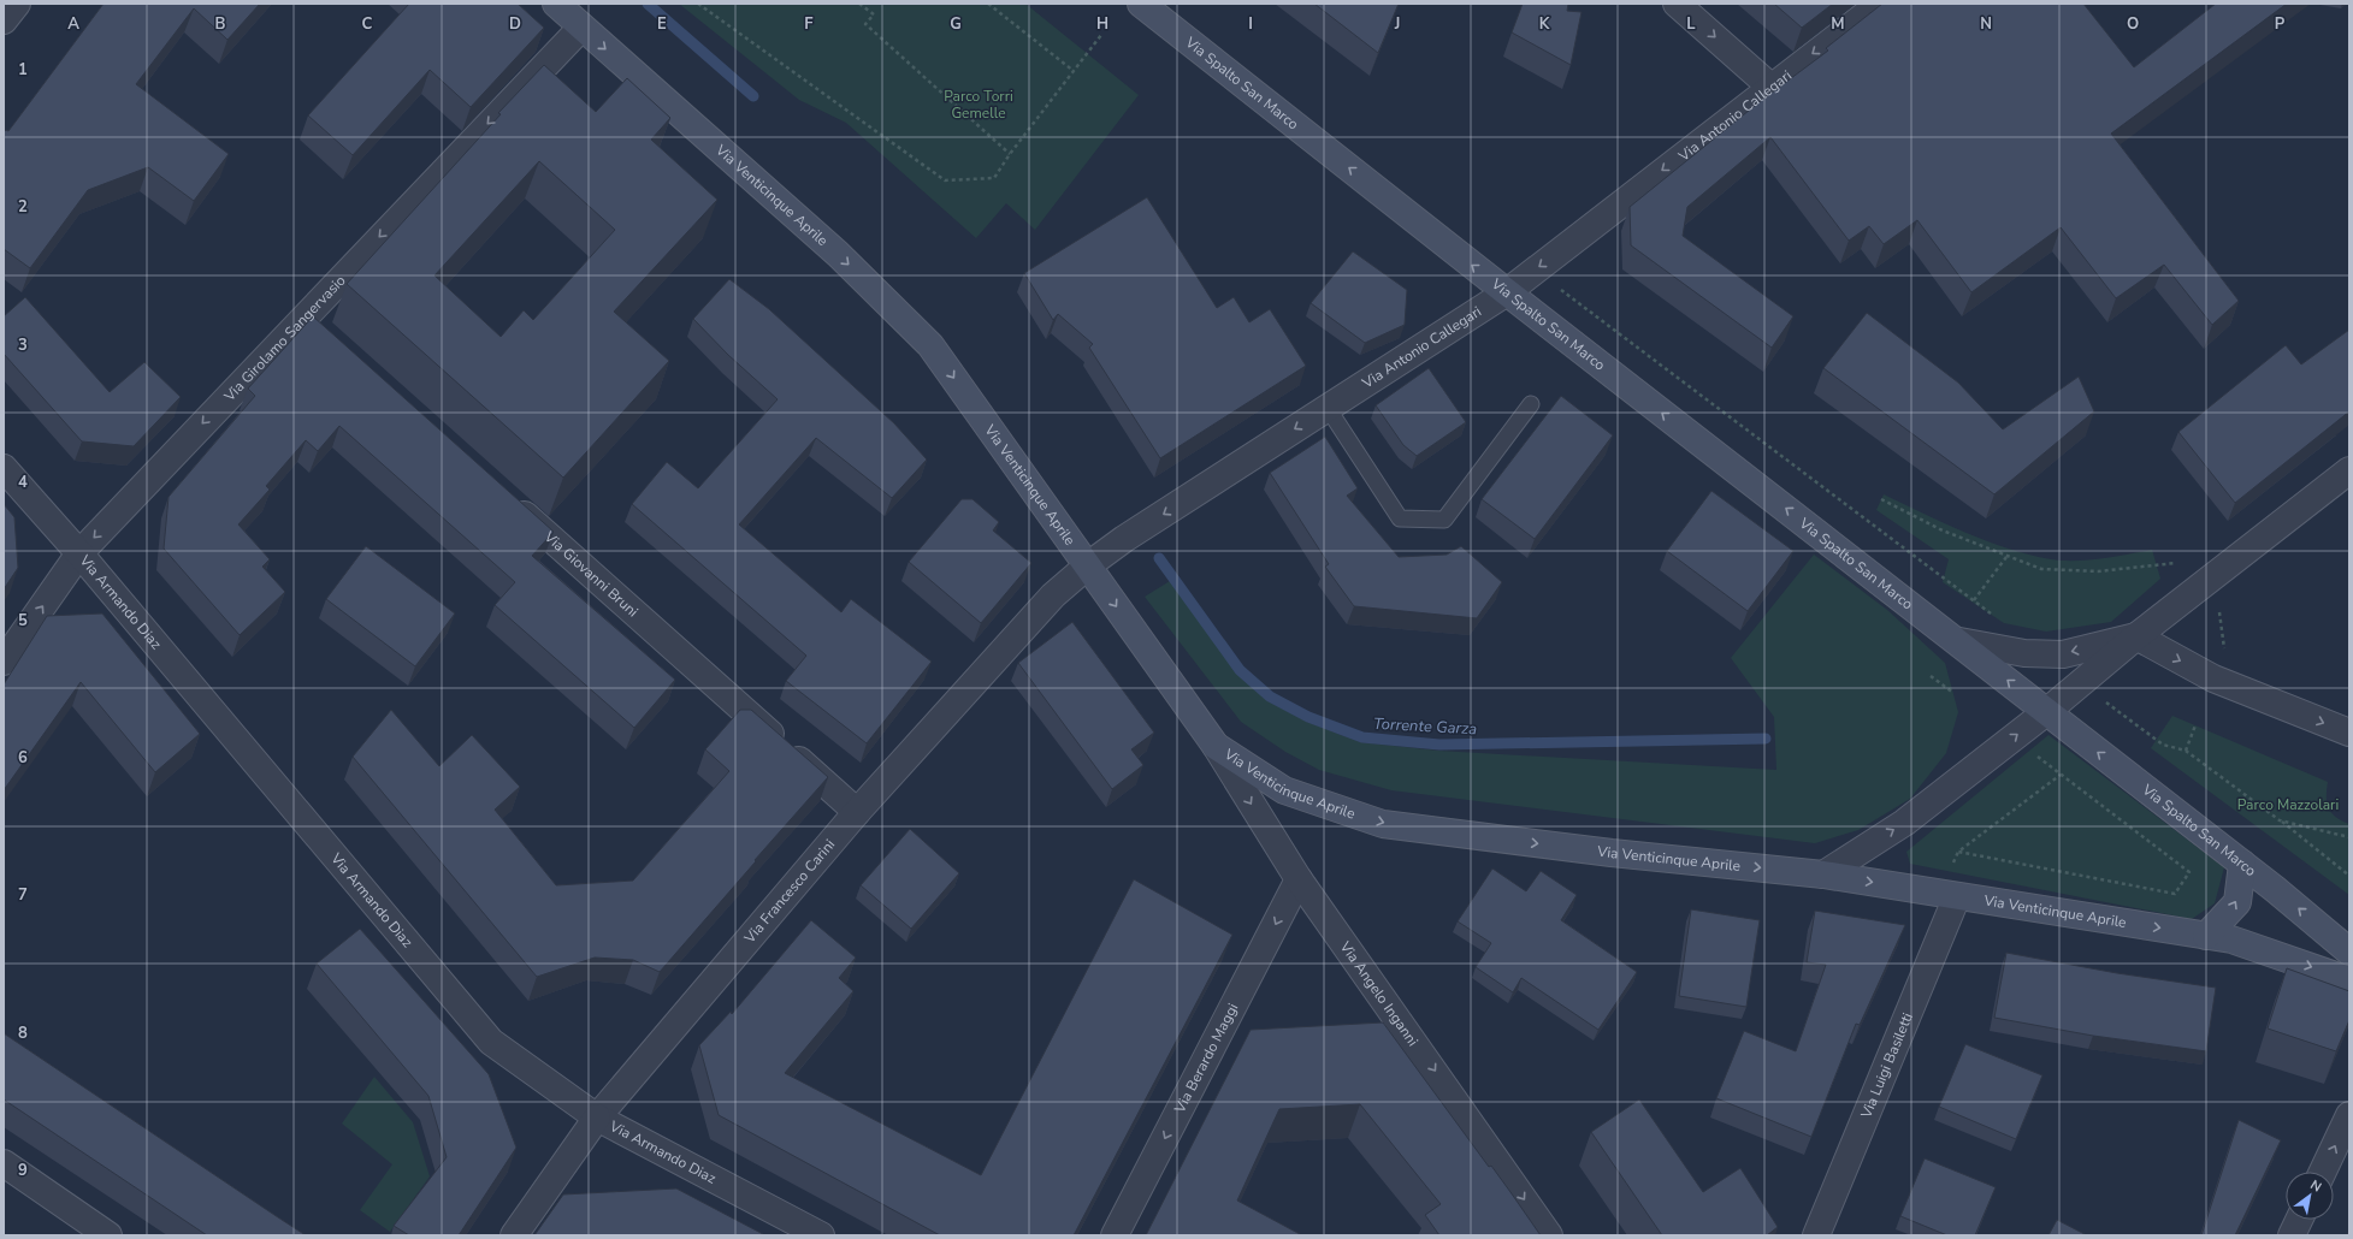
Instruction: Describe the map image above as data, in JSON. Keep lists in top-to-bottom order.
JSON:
{
  "streets": {
    "main road": ["Via Spalto San Marco", "Via Venticinque Aprile"],
    "street": [
      "Via Antonio Callegari",
      "Via Girolamo Sangervasio",
      "Via Giovanni Bruni",
      "Via Armando Diaz",
      "Via Francesco Carini",
      "Via Angelo Inganni",
      "Via Berardo Maggi",
      "Via Luigi Basiletti"
    ]
  },
  "crossings": [
    ["Via Spalto San Marco", "Via Antonio Callegari"],
    ["Via Spalto San Marco", "Via Venticinque Aprile"],
    ["Via Antonio Callegari", "Via Venticinque Aprile"],
    ["Via Antonio Callegari", "Via Francesco Carini"],
    ["Via Venticinque Aprile", "Via Girolamo Sangervasio"],
    ["Via Venticinque Aprile", "Via Francesco Carini"],
    ["Via Venticinque Aprile", "Via Angelo Inganni"],
    ["Via Venticinque Aprile", "Via Luigi Basiletti"],
    ["Via Girolamo Sangervasio", "Via Armando Diaz"],
    ["Via Giovanni Bruni", "Via Francesco Carini"],
    ["Via Armando Diaz", "Via Francesco Carini"],
    ["Via Angelo Inganni", "Via Berardo Maggi"]
  ],
  "one_way": [
    "Via Spalto San Marco",
    "Via Antonio Callegari",
    "Via Venticinque Aprile",
    "Via Angelo Inganni",
    "Via Berardo Maggi"
  ],
  "water": ["Torrente Garza"],
  "parks": ["Parco Torri Gemelle", "Parco Mazzolari"],
  "north": "top right",
  "grid": {
    "columns": [
      "A",
      "B",
      "C",
      "D",
      "E",
      "F",
      "G",
      "H",
      "I",
      "J",
      "K",
      "L",
      "M",
      "N",
      "O",
      "P"
    ],
    "rows": [
      "1",
      "2",
      "3",
      "4",
      "5",
      "6",
      "7",
      "8",
      "9"
    ]
  }
}
